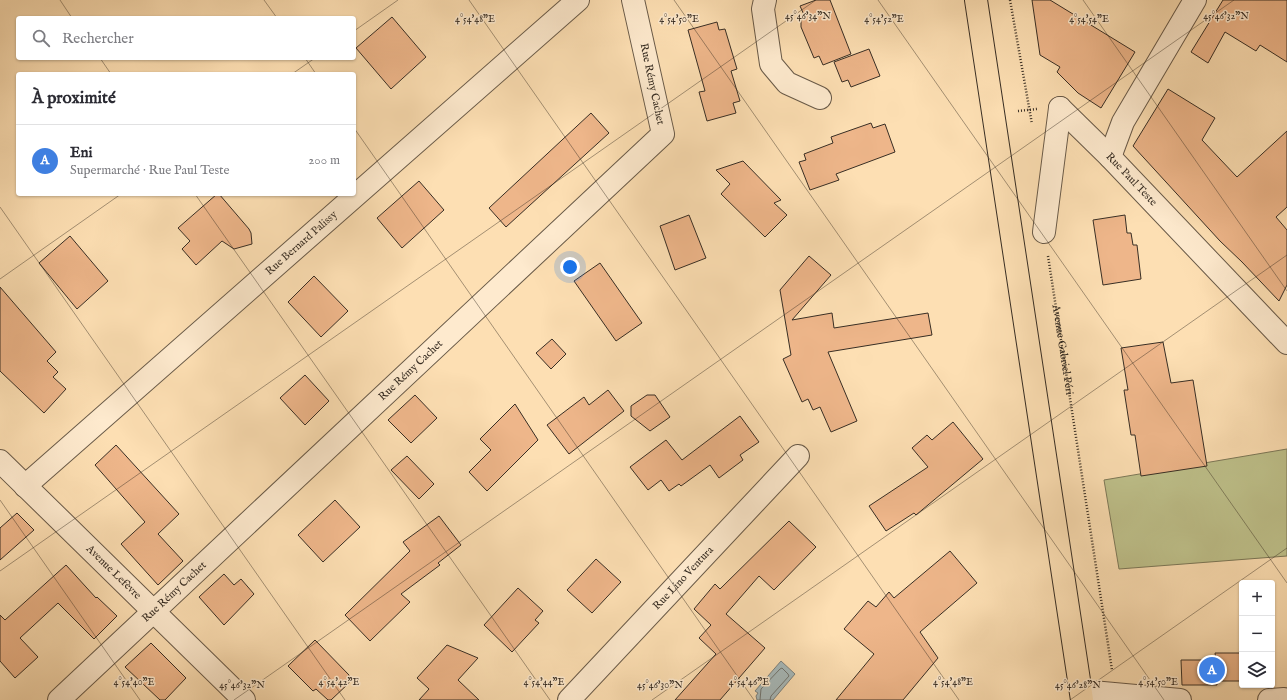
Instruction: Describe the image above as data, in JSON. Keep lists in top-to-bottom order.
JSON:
{
  "streets": {
    "street": [
      "Rue Rémy Cachet",
      "Rue Paul Teste",
      "Rue Bernard Palissy",
      "Avenue Lefèvre",
      "Rue Lino Ventura"
    ],
    "path": ["Avenue Gabriel Péri"]
  },
  "crossings": [
    ["Rue Rémy Cachet", "Avenue Lefèvre"],
    ["Rue Paul Teste", "Avenue Gabriel Péri"],
    ["Rue Bernard Palissy", "Avenue Lefèvre"]
  ],
  "page": {
    "search": "Rechercher",
    "heading": "À proximité",
    "list": [
      {
        "mark": "A",
        "name": "Eni",
        "note": "Supermarché · Rue Paul Teste",
        "value": "200 m"
      }
    ],
    "map_buttons": ["+", "−"],
    "pins": "A"
  },
  "coordinates": [
    "45°46'32\"N",
    "45°46'34\"N",
    "4°54'52\"E",
    "4°54'48\"E",
    "4°54'50\"E",
    "4°54'54\"E",
    "4°54'40\"E",
    "4°54'42\"E",
    "4°54'44\"E",
    "4°54'46\"E",
    "45°46'30\"N",
    "45°46'28\"N"
  ]
}
